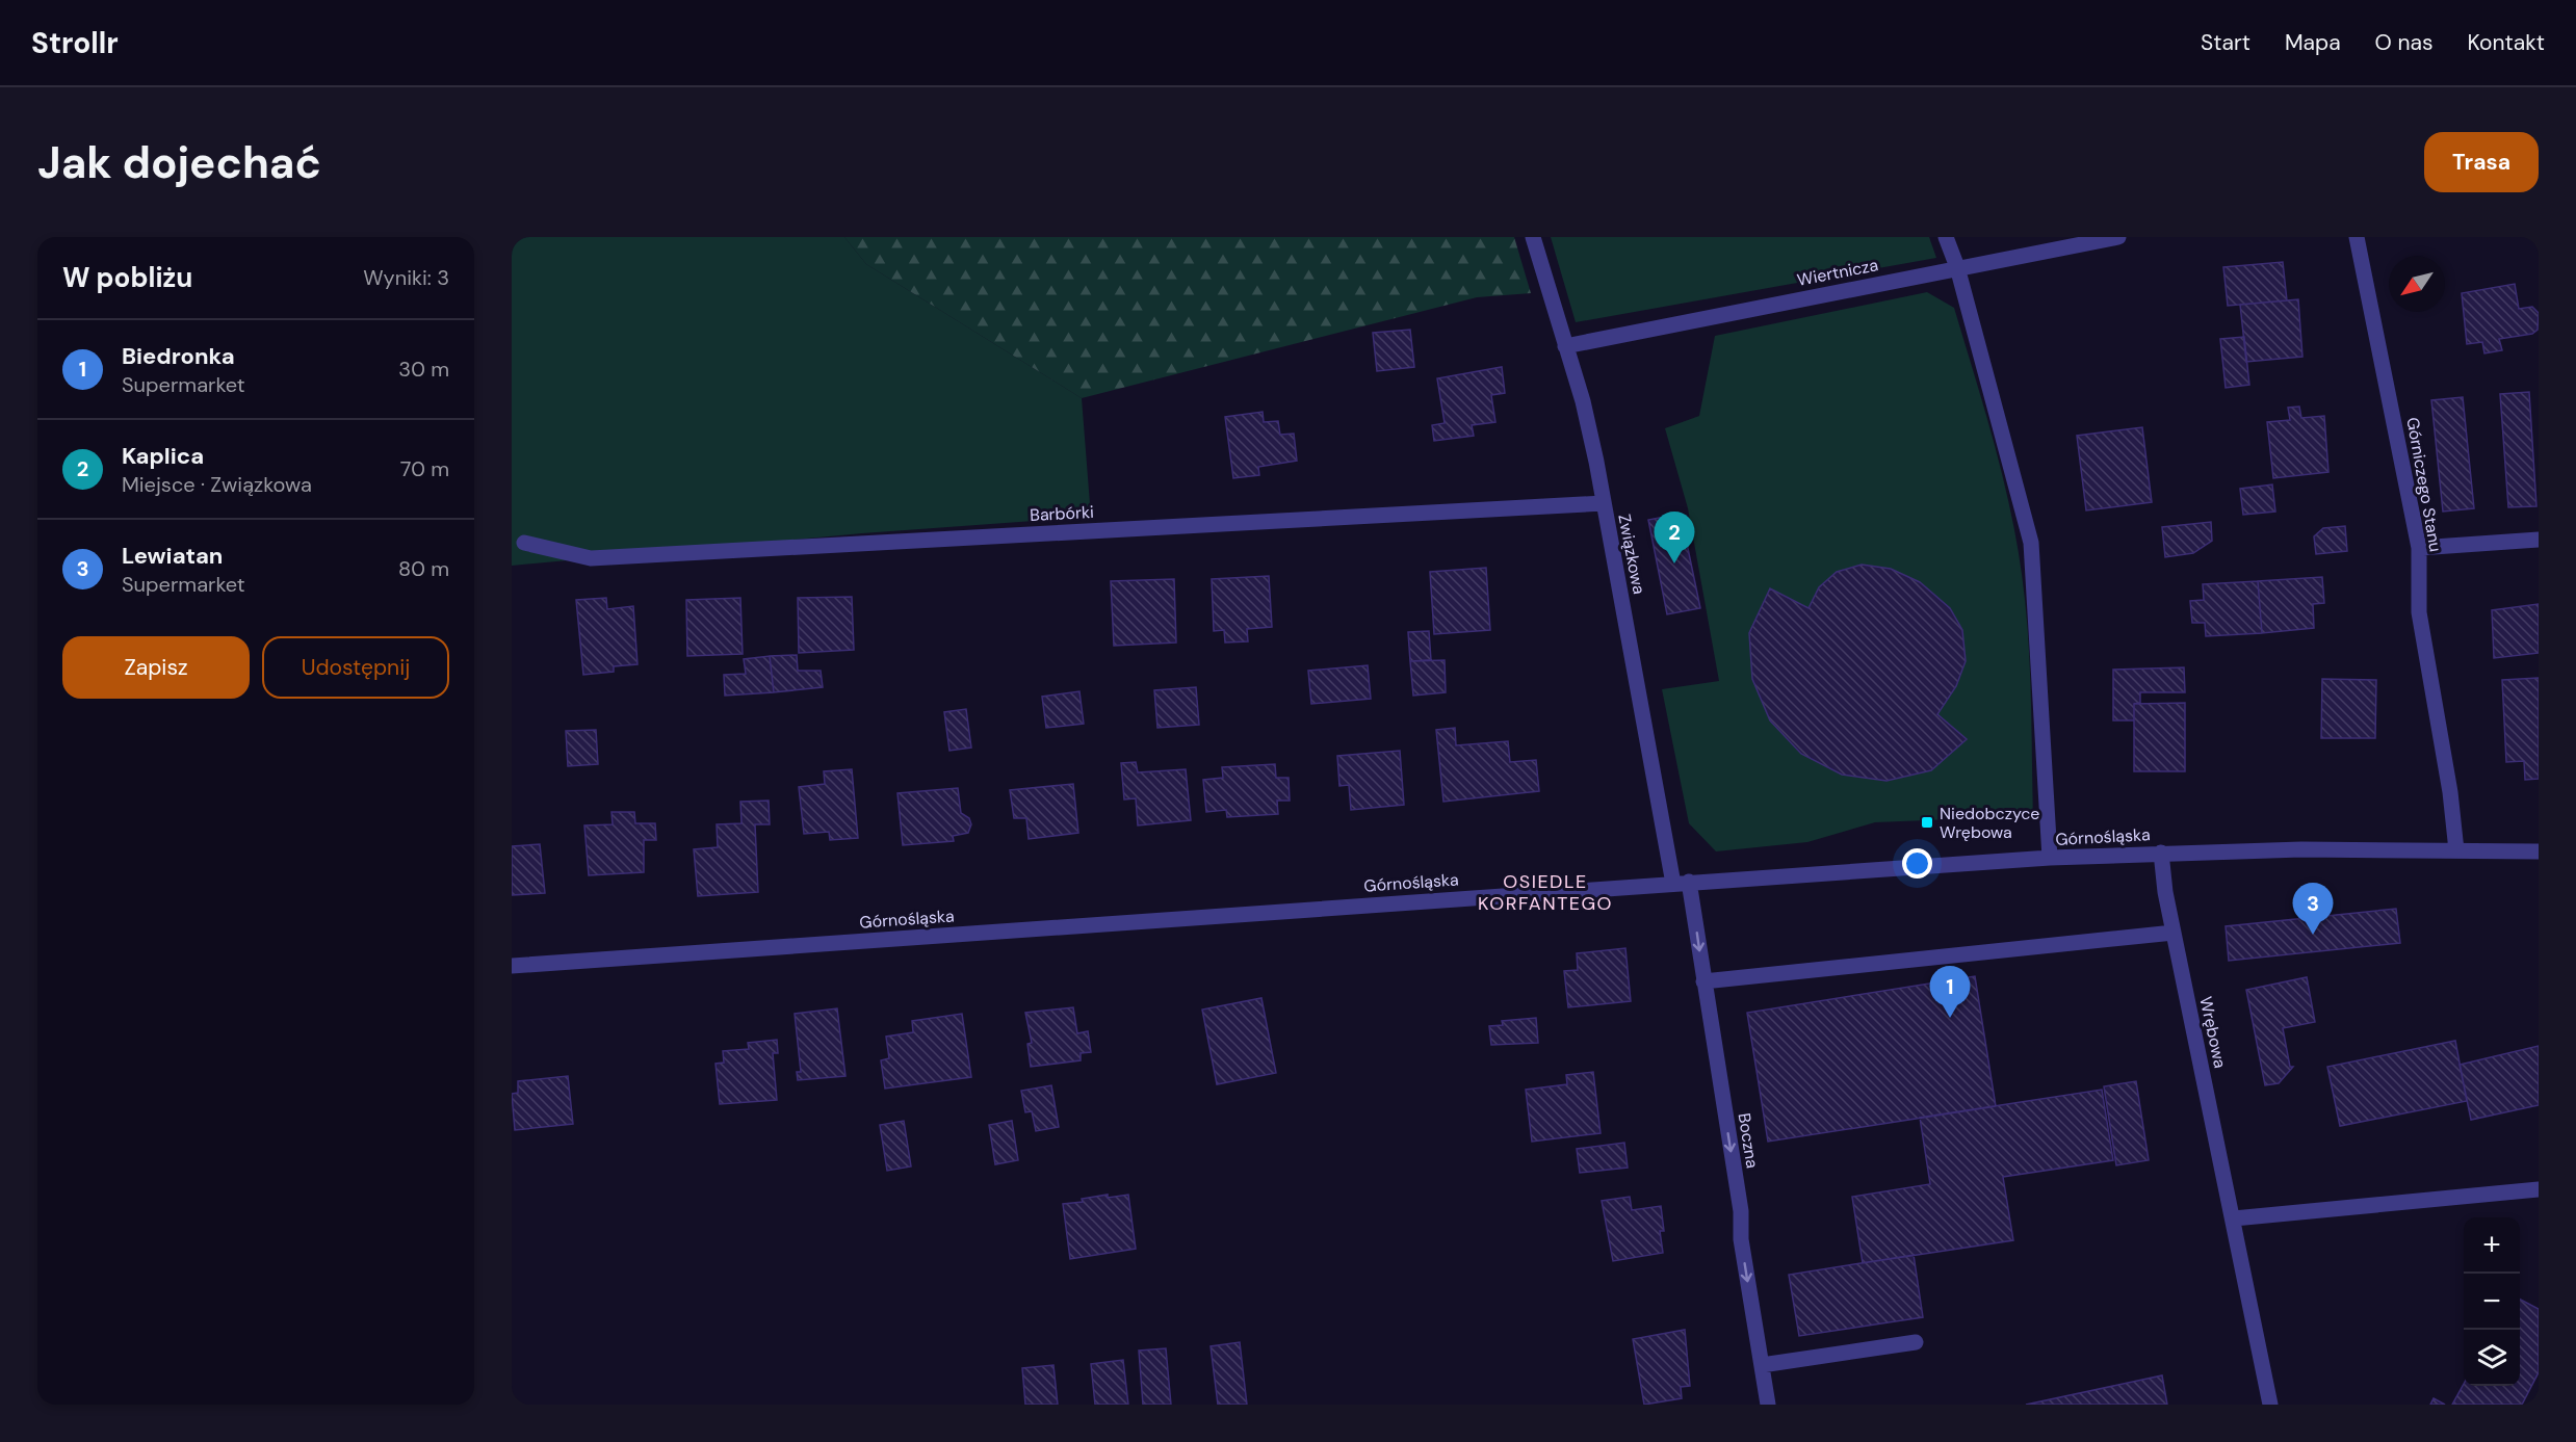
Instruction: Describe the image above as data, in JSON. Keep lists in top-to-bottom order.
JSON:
{
  "streets": {
    "street": [
      "Wiertnicza",
      "Górniczego Stanu",
      "Barbórki",
      "Związkowa",
      "Górnośląska",
      "Wrębowa",
      "Boczna"
    ]
  },
  "crossings": [
    ["Wiertnicza", "Związkowa"],
    ["Górniczego Stanu", "Górnośląska"],
    ["Barbórki", "Związkowa"],
    ["Związkowa", "Górnośląska"],
    ["Związkowa", "Boczna"],
    ["Górnośląska", "Wrębowa"],
    ["Górnośląska", "Boczna"]
  ],
  "one_way": ["Boczna"],
  "districts": ["OSIEDLE KORFANTEGO"],
  "places": {
    "transit": ["Niedobczyce Wrębowa"]
  },
  "north": "bottom left",
  "page": {
    "header": "Strollr",
    "nav": [
      "Start",
      "Mapa",
      "O nas",
      "Kontakt"
    ],
    "buttons": [
      "Trasa",
      ["Zapisz", "Udostępnij"]
    ],
    "title": "Jak dojechać",
    "heading": ["W pobliżu", "Wyniki: 3"],
    "list": [
      {
        "mark": "1",
        "name": "Biedronka",
        "note": "Supermarket",
        "value": "30 m"
      },
      {
        "mark": "2",
        "name": "Kaplica",
        "note": "Miejsce · Związkowa",
        "value": "70 m"
      },
      {
        "mark": "3",
        "name": "Lewiatan",
        "note": "Supermarket",
        "value": "80 m"
      }
    ],
    "pins": ["2", "3", "1"],
    "map_buttons": ["+", "−"]
  }
}
